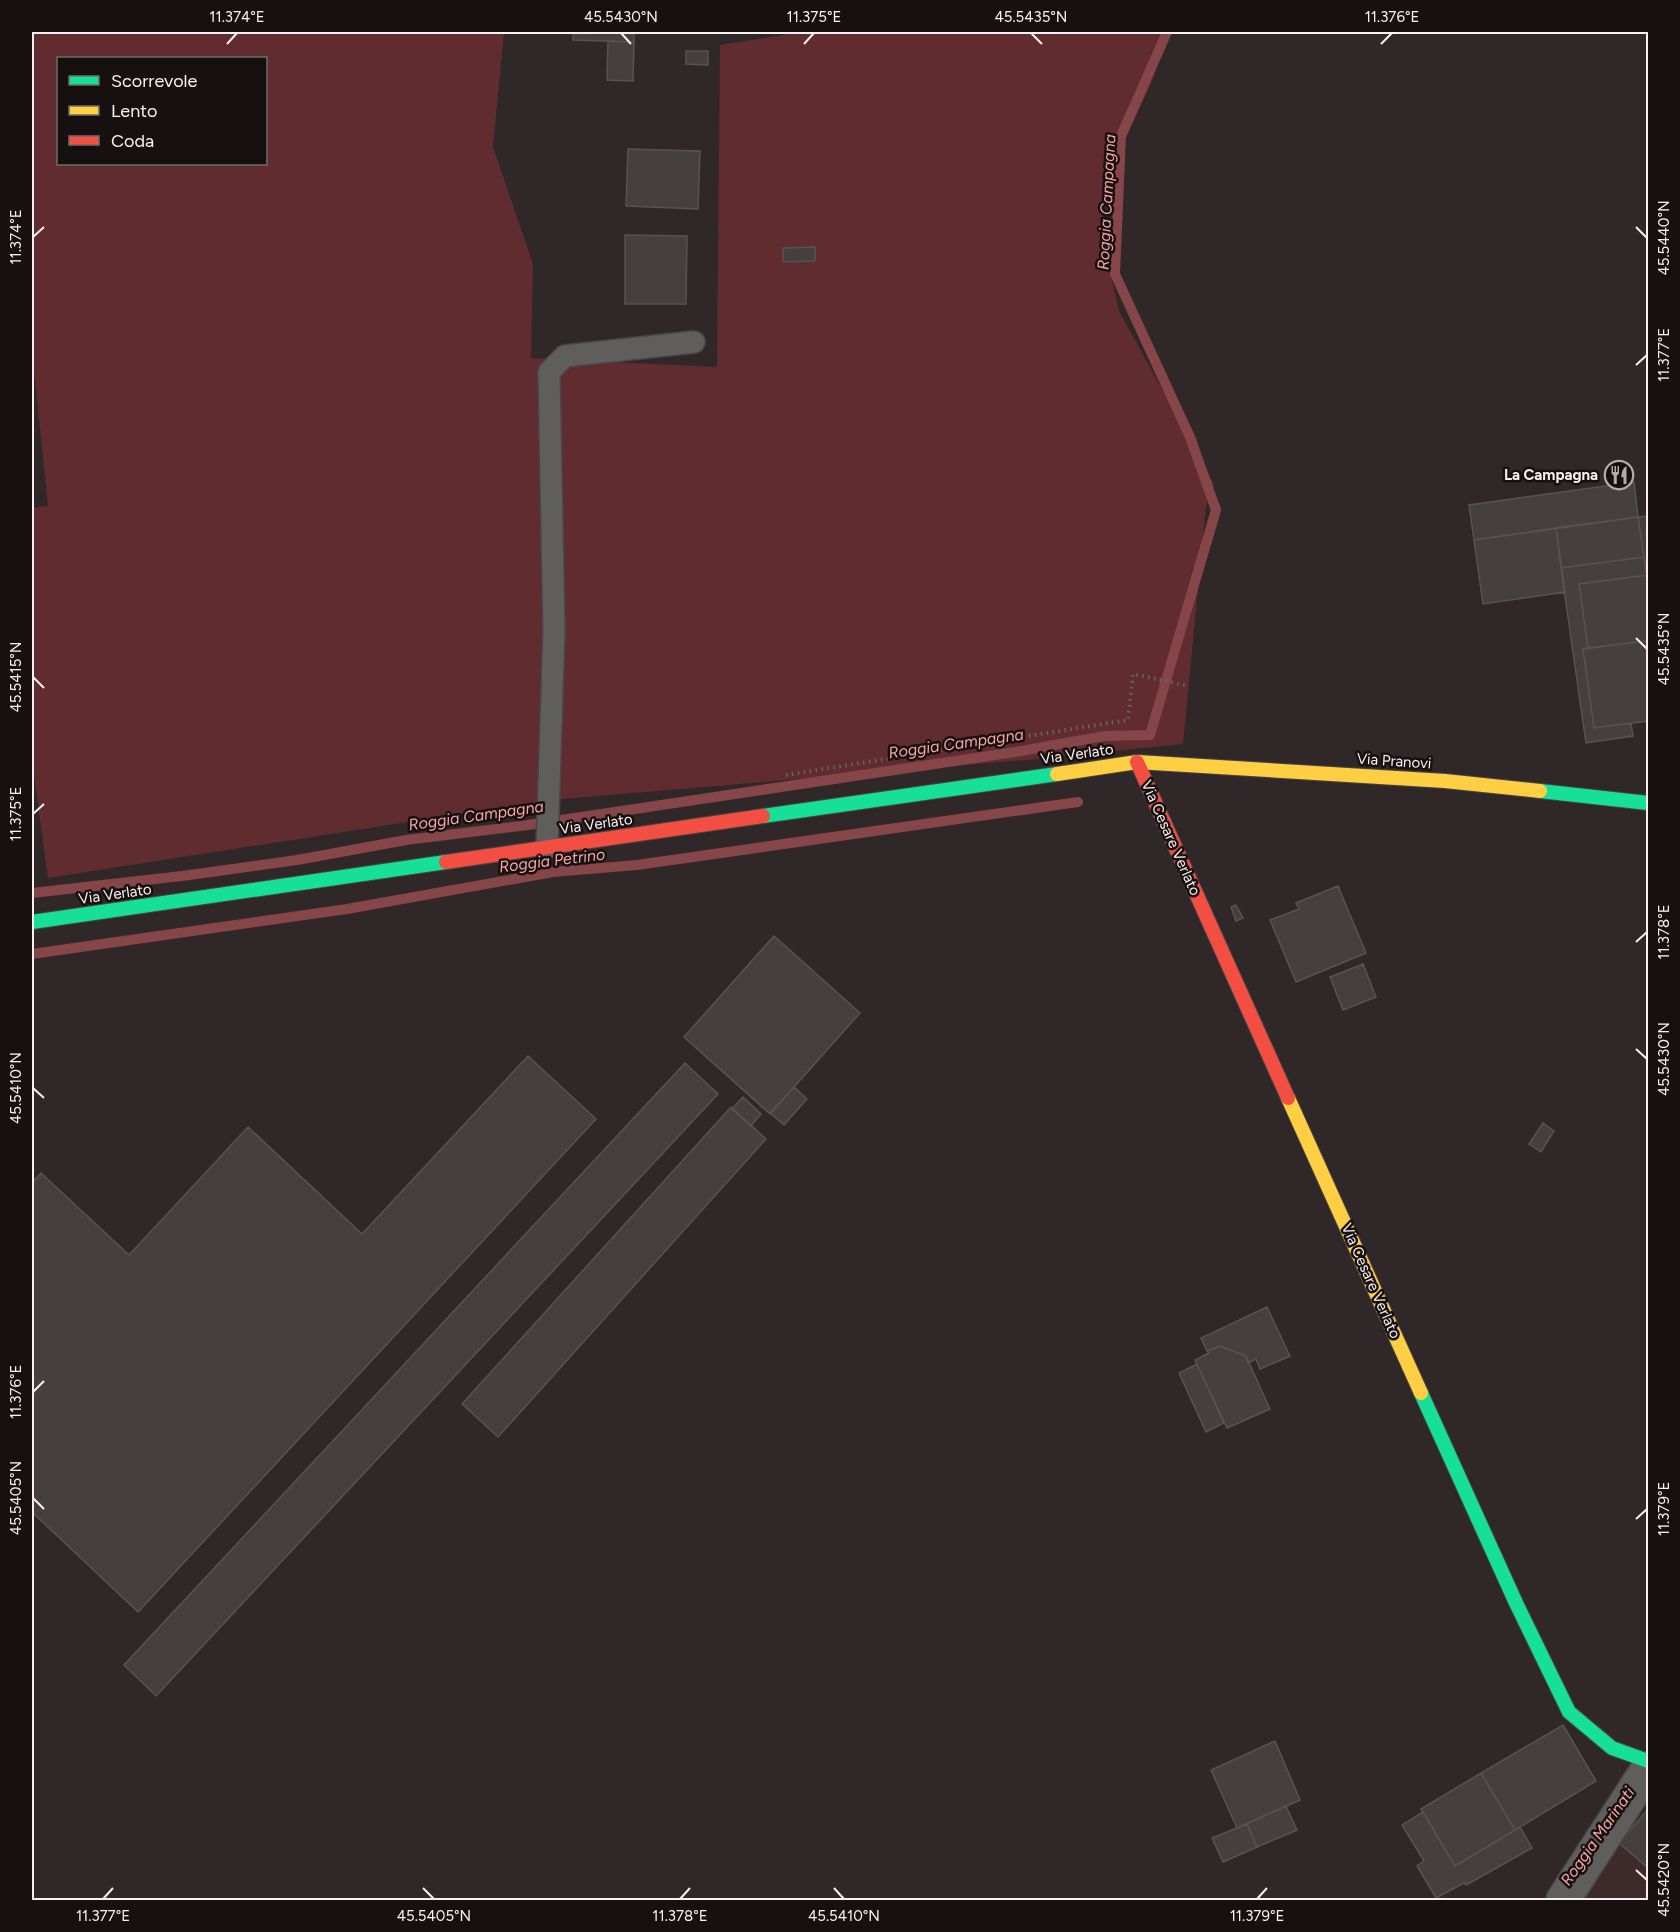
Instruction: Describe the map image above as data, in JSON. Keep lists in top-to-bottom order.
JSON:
{
  "streets": {
    "main road": ["Via Verlato", "Via Pranovi", "Via Cesare Verlato"]
  },
  "crossings": [
    ["Via Verlato", "Via Pranovi"],
    ["Via Verlato", "Via Cesare Verlato"],
    ["Via Pranovi", "Via Cesare Verlato"]
  ],
  "water": ["Roggia Campagna", "Roggia Petrino", "Roggia Marinati"],
  "places": {
    "restaurant": ["La Campagna"]
  },
  "legend": ["Scorrevole", "Lento", "Coda"],
  "coordinates": [
    "11.374°E",
    "45.5430°N",
    "11.375°E",
    "45.5435°N",
    "11.376°E",
    "45.5440°N",
    "11.377°E",
    "45.5415°N",
    "11.378°E",
    "45.5410°N",
    "45.5405°N",
    "11.379°E",
    "45.5420°N"
  ]
}
